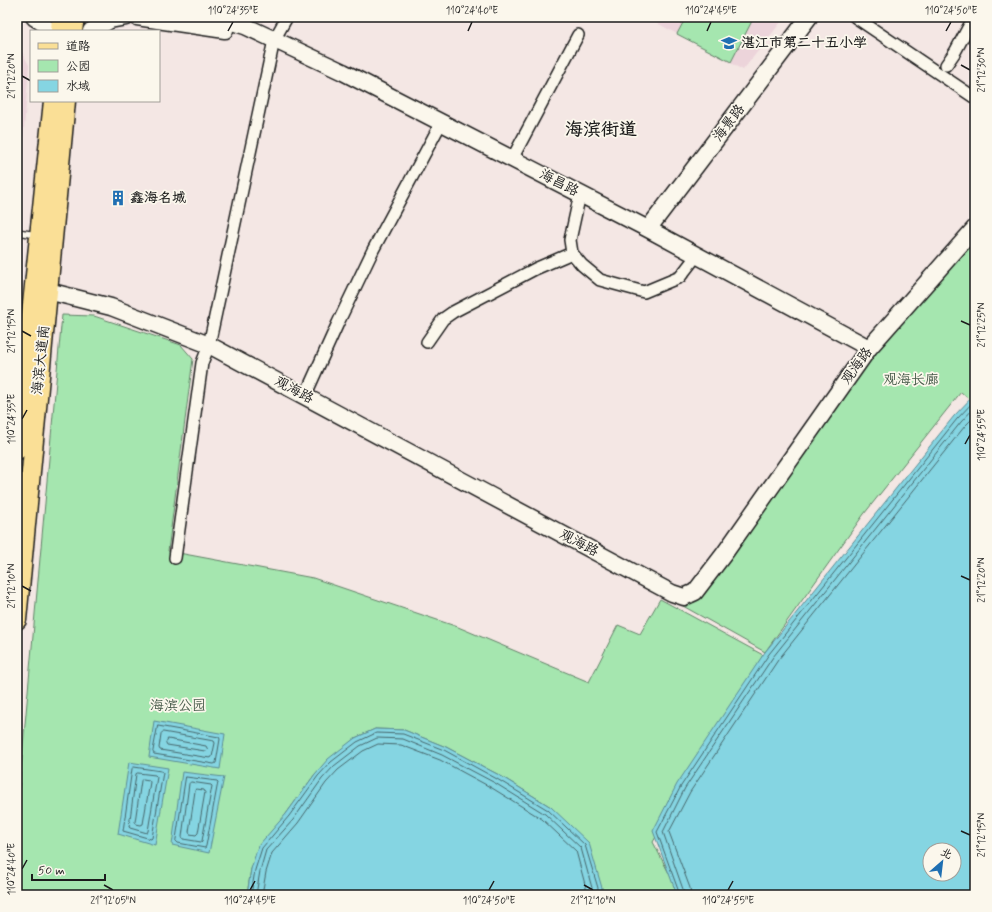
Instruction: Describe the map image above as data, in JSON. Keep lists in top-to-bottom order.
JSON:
{
  "streets": {
    "main road": ["海滨大道南"],
    "street": ["海景路", "海昌路", "观海路"]
  },
  "crossings": [
    ["海景路", "海昌路"],
    ["海昌路", "观海路"],
    ["海滨大道南", "观海路"]
  ],
  "districts": ["海滨街道"],
  "parks": ["观海长廊", "海滨公园"],
  "places": {
    "school or university": ["湛江市第二十五小学"],
    "building": ["鑫海名城"]
  },
  "legend": ["道路", "公园", "水域"],
  "scale_bar": "50 m",
  "north": "top right",
  "coordinates": [
    "110°24'35\"E",
    "110°24'40\"E",
    "110°24'45\"E",
    "110°24'50\"E",
    "21°12'30\"N",
    "21°12'20\"N",
    "21°12'25\"N",
    "21°12'15\"N",
    "110°24'55\"E",
    "21°12'10\"N",
    "21°12'05\"N"
  ]
}
